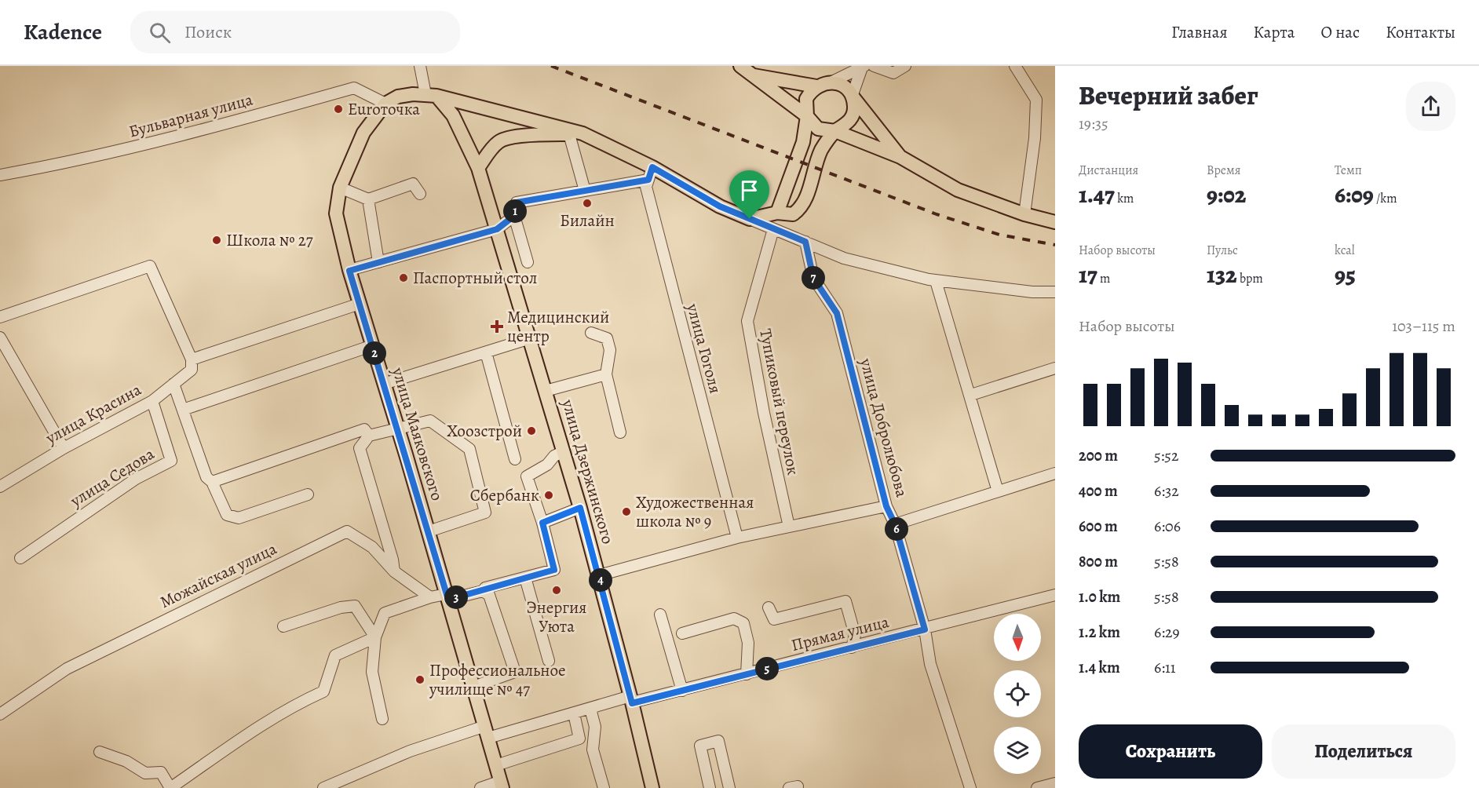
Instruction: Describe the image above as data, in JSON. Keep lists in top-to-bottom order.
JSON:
{
  "streets": {
    "main road": ["улица Маяковского", "улица Дзержинского"],
    "street": [
      "Бульварная улица",
      "улица Гоголя",
      "Тупиковый переулок",
      "улица Красина",
      "улица Добролюбова",
      "улица Седова",
      "Можайская улица",
      "Прямая улица"
    ]
  },
  "crossings": [
    ["Бульварная улица", "улица Маяковского"],
    ["улица Красина", "улица Седова"],
    ["улица Добролюбова", "Прямая улица"],
    ["улица Маяковского", "Прямая улица"],
    ["улица Дзержинского", "Прямая улица"]
  ],
  "places": {
    "other": [
      "Euroточка",
      "Билайн",
      "Школа № 27",
      "Паспортный стол",
      "Хоозстрой",
      "Сбербанк",
      "Художественная школа № 9",
      "Энергия Уюта",
      "Профессиональное училище № 47"
    ],
    "health": ["Медицинский центр"]
  },
  "north": "bottom",
  "page": {
    "header": "Kadence",
    "search": "Поиск",
    "nav": [
      "Главная",
      "Карта",
      "О нас",
      "Контакты"
    ],
    "heading": ["Вечерний забег", "19:35"],
    "stats": [
      ["Дистанция", "1.47 km"],
      ["Время", "9:02"],
      ["Темп", "6:09 /km"],
      ["Набор высоты", "17 m"],
      ["Пульс", "132 bpm"],
      ["kcal", "95"]
    ],
    "pins": [
      "1",
      "7",
      "2",
      "6",
      "4",
      "3",
      "5"
    ],
    "chart": ["Набор высоты", "103–115 m"],
    "list": [
      {
        "name": "200 m",
        "note": "5:52"
      },
      {
        "name": "400 m",
        "note": "6:32"
      },
      {
        "name": "600 m",
        "note": "6:06"
      },
      {
        "name": "800 m",
        "note": "5:58"
      },
      {
        "name": "1.0 km",
        "note": "5:58"
      },
      {
        "name": "1.2 km",
        "note": "6:29"
      },
      {
        "name": "1.4 km",
        "note": "6:11"
      }
    ],
    "buttons": ["Сохранить", "Поделиться"]
  }
}
